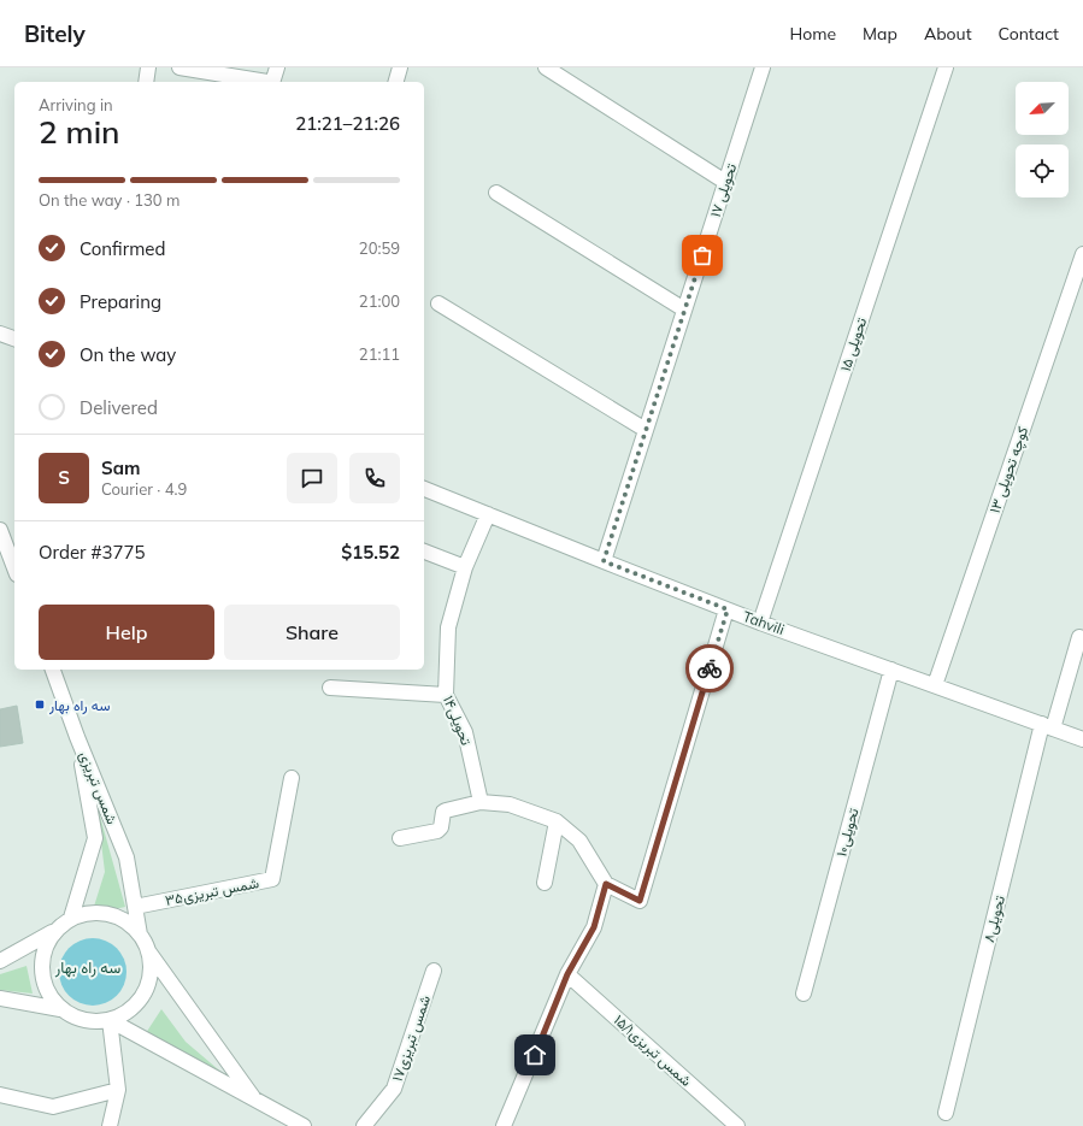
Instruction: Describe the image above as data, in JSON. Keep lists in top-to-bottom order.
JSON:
{
  "streets": {
    "street": [
      "تحویلی ۱۷",
      "تحویلی ۱۵",
      "کوچه تحویلی ۱۳",
      "Tahvili",
      "تحویلی۱۴",
      "شمس تبریزی",
      "تحویلی۱۰",
      "۳۵شمس تبریزی",
      "تحویلی۸",
      "شمس تبریزی۱۷",
      "شمس تبریزی۱۵/۱"
    ]
  },
  "crossings": [
    ["تحویلی ۱۷", "Tahvili"],
    ["تحویلی ۱۵", "Tahvili"],
    ["کوچه تحویلی ۱۳", "Tahvili"],
    ["Tahvili", "تحویلی۱۴"],
    ["Tahvili", "تحویلی۱۰"],
    ["Tahvili", "تحویلی۸"],
    ["شمس تبریزی", "۳۵شمس تبریزی"]
  ],
  "districts": ["سه راه بهار"],
  "places": {
    "transit": ["سه راه بهار"]
  },
  "north": "bottom left",
  "page": {
    "header": "Bitely",
    "nav": [
      "Home",
      "Map",
      "About",
      "Contact"
    ],
    "heading": ["2 min", "Arriving in", "21:21–21:26"],
    "panel": [
      "Sam",
      "Courier · 4.9",
      "Order #3775",
      "$15.52"
    ],
    "bar": "On the way · 130 m",
    "list": [
      ["Confirmed", "20:59"],
      ["Preparing", "21:00"],
      ["On the way", "21:11"],
      "Delivered"
    ],
    "round": "S",
    "buttons": ["Help", "Share"]
  }
}
